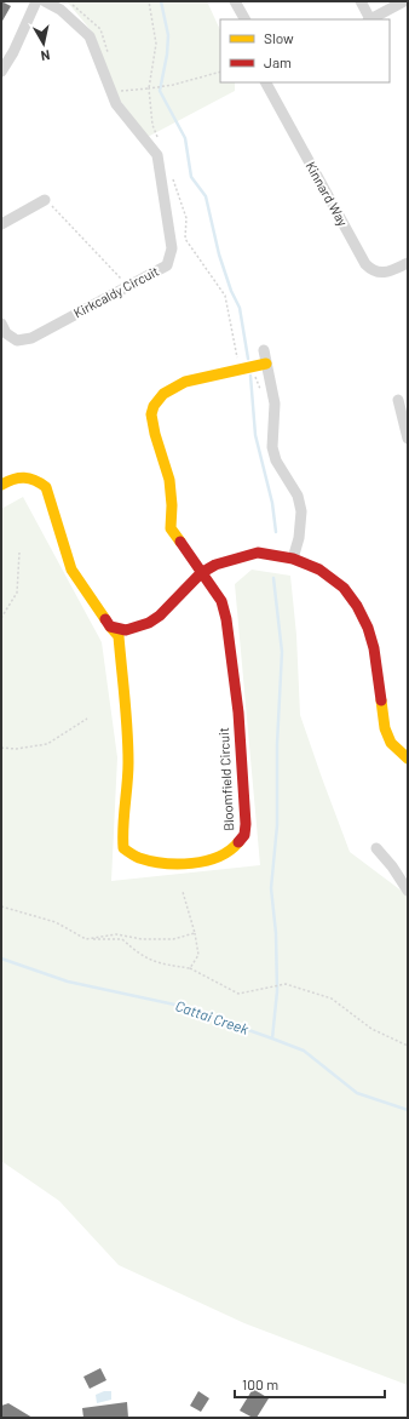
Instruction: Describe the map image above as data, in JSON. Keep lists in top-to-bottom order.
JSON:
{
  "streets": {
    "street": ["Kinnard Way", "Kirkcaldy Circuit", "Bloomfield Circuit"]
  },
  "water": ["Cattai Creek"],
  "legend": ["Slow", "Jam"],
  "scale_bar": "100 m",
  "north": "bottom"
}
